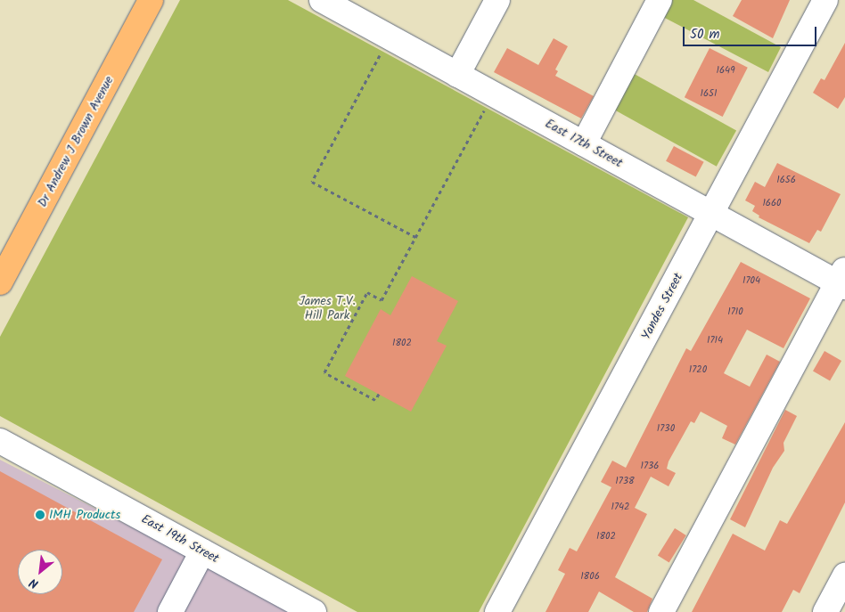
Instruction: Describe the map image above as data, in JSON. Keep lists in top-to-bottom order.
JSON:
{
  "streets": {
    "main road": ["Dr Andrew J Brown Avenue"],
    "street": ["East 17th Street", "Yandes Street", "East 19th Street"]
  },
  "crossings": [
    ["East 17th Street", "Yandes Street"]
  ],
  "parks": ["James T.V. Hill Park"],
  "places": ["IMH Products"],
  "house_numbers": [
    "1649",
    "1651",
    "1656",
    "1660",
    "1704",
    "1710",
    "1714",
    "1802",
    "1720",
    "1730",
    "1736",
    "1738",
    "1742",
    "1802",
    "1806"
  ],
  "scale_bar": "50 m",
  "north": "bottom left"
}
